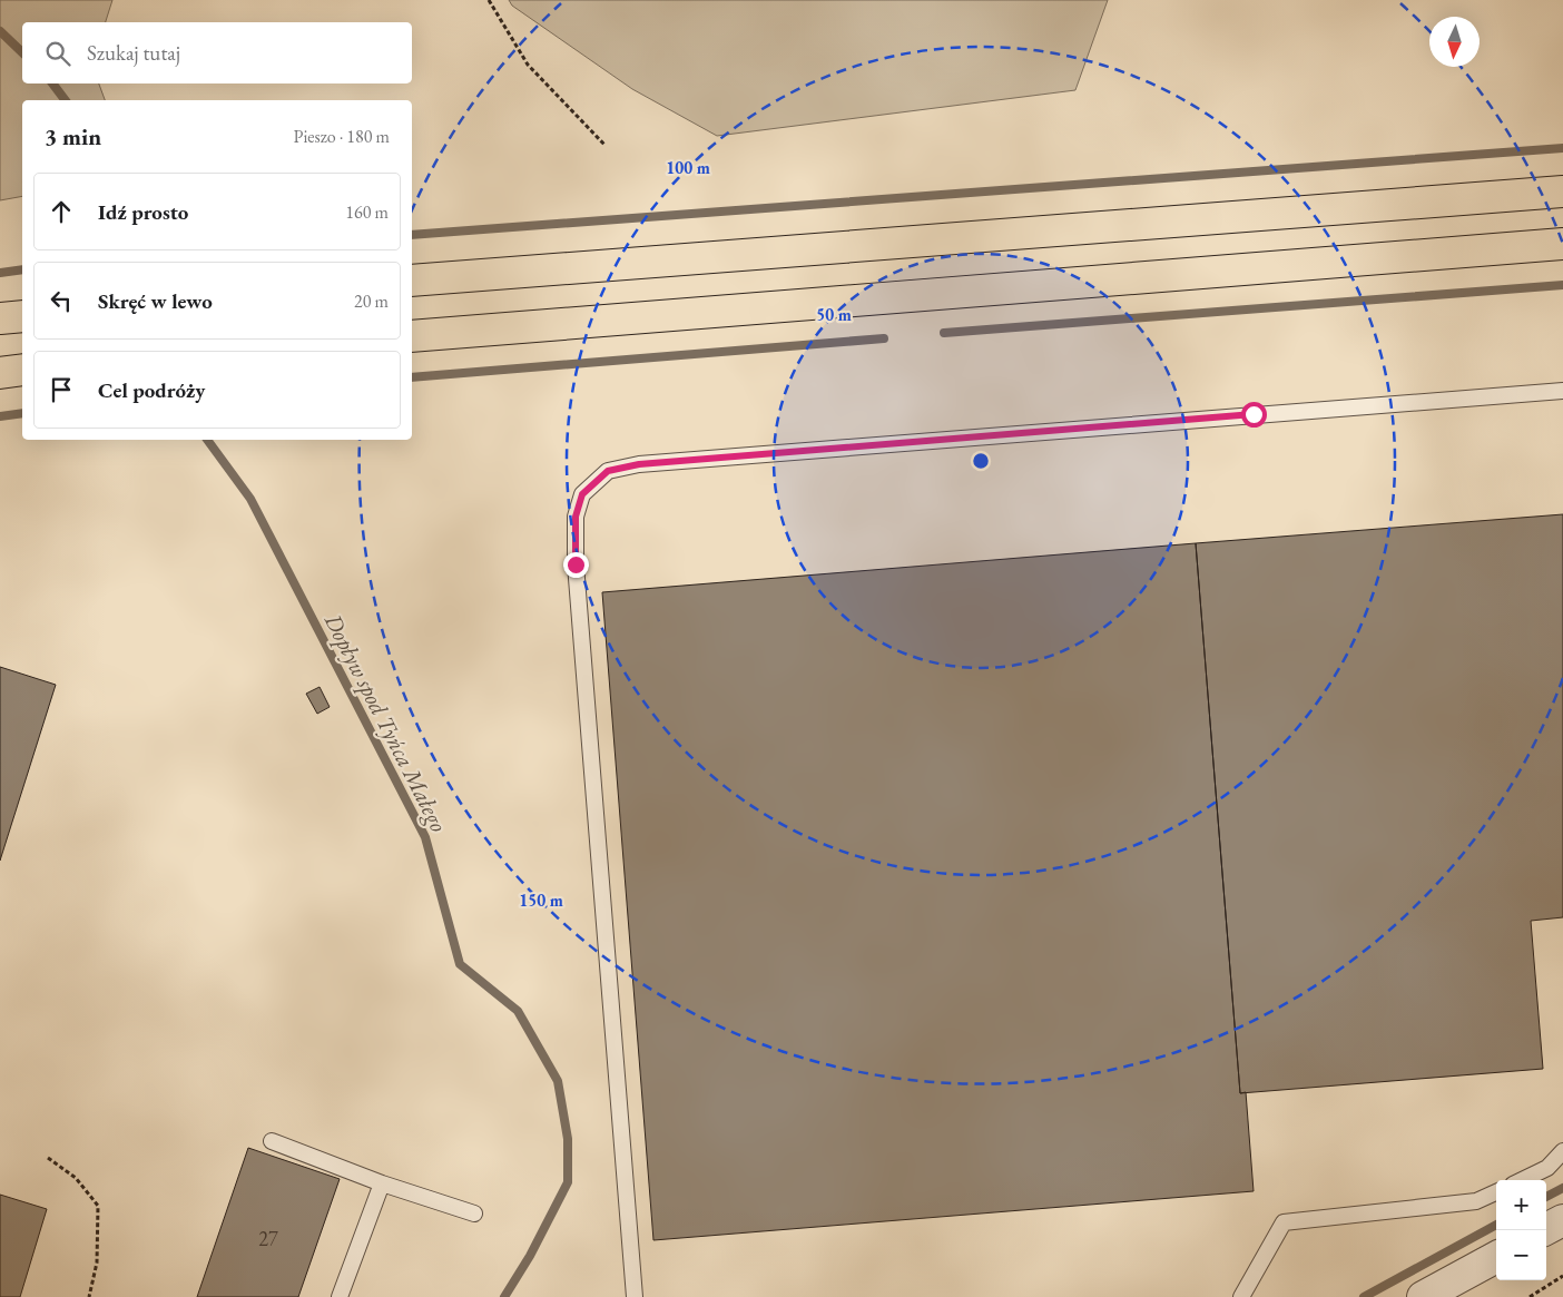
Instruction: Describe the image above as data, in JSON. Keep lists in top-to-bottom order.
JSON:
{
  "water": ["Dopływ spod Tyńca Małego"],
  "house_numbers": ["27"],
  "north": "bottom",
  "page": {
    "search": "Szukaj tutaj",
    "heading": ["3 min", "Pieszo · 180 m"],
    "list": [
      ["Idź prosto", "160 m"],
      ["Skręć w lewo", "20 m"],
      "Cel podróży"
    ],
    "map_buttons": ["+", "−"]
  },
  "rings": ["100 m", "50 m", "150 m"]
}
